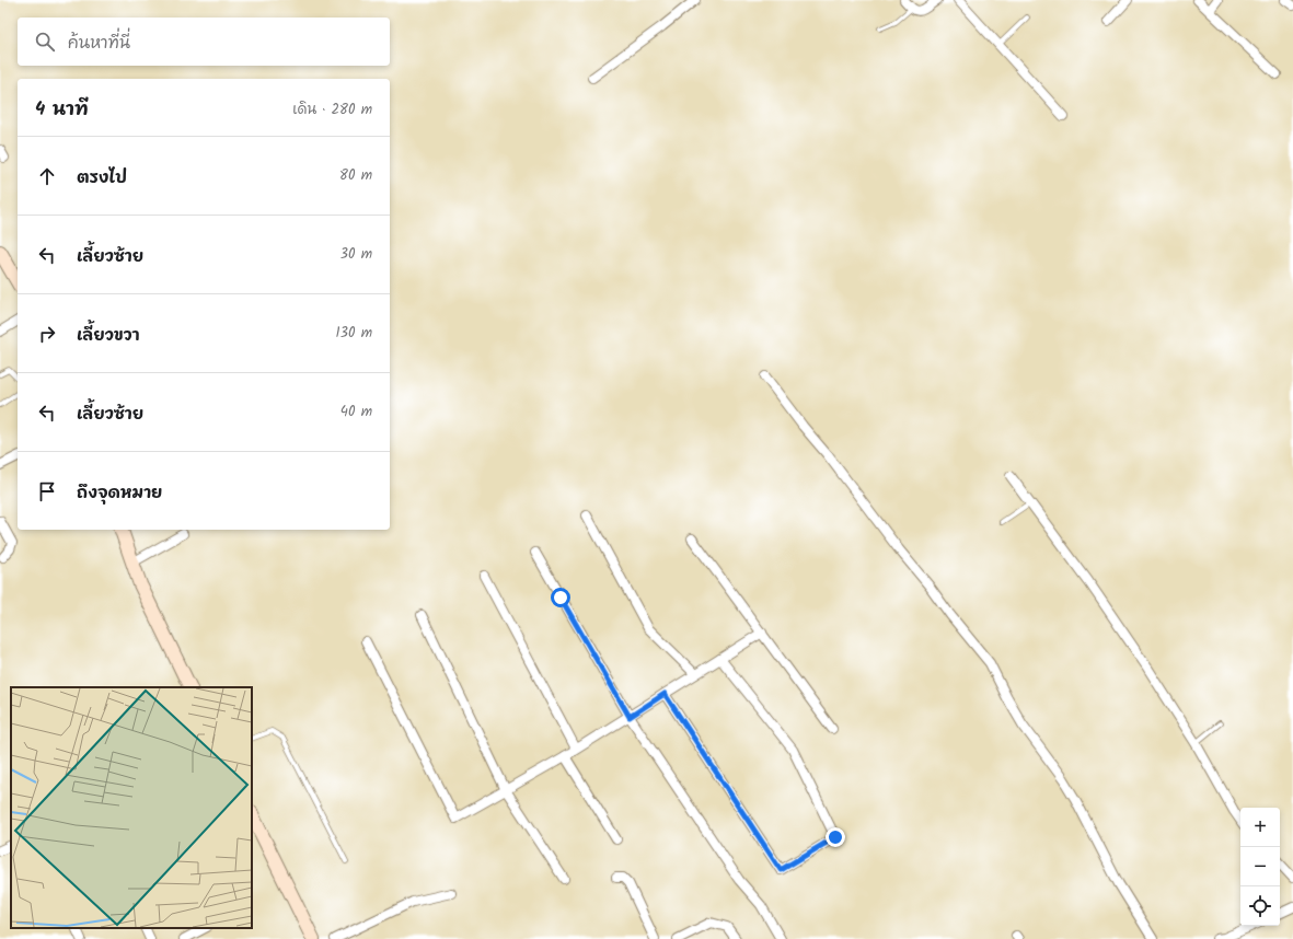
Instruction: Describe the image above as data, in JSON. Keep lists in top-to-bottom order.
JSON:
{
  "page": {
    "search": "ค้นหาที่นี่",
    "heading": ["4 นาที", "เดิน · 280 m"],
    "list": [
      ["ตรงไป", "80 m"],
      ["เลี้ยวซ้าย", "30 m"],
      ["เลี้ยวขวา", "130 m"],
      ["เลี้ยวซ้าย", "40 m"],
      "ถึงจุดหมาย"
    ],
    "map_buttons": ["+", "−"]
  }
}
